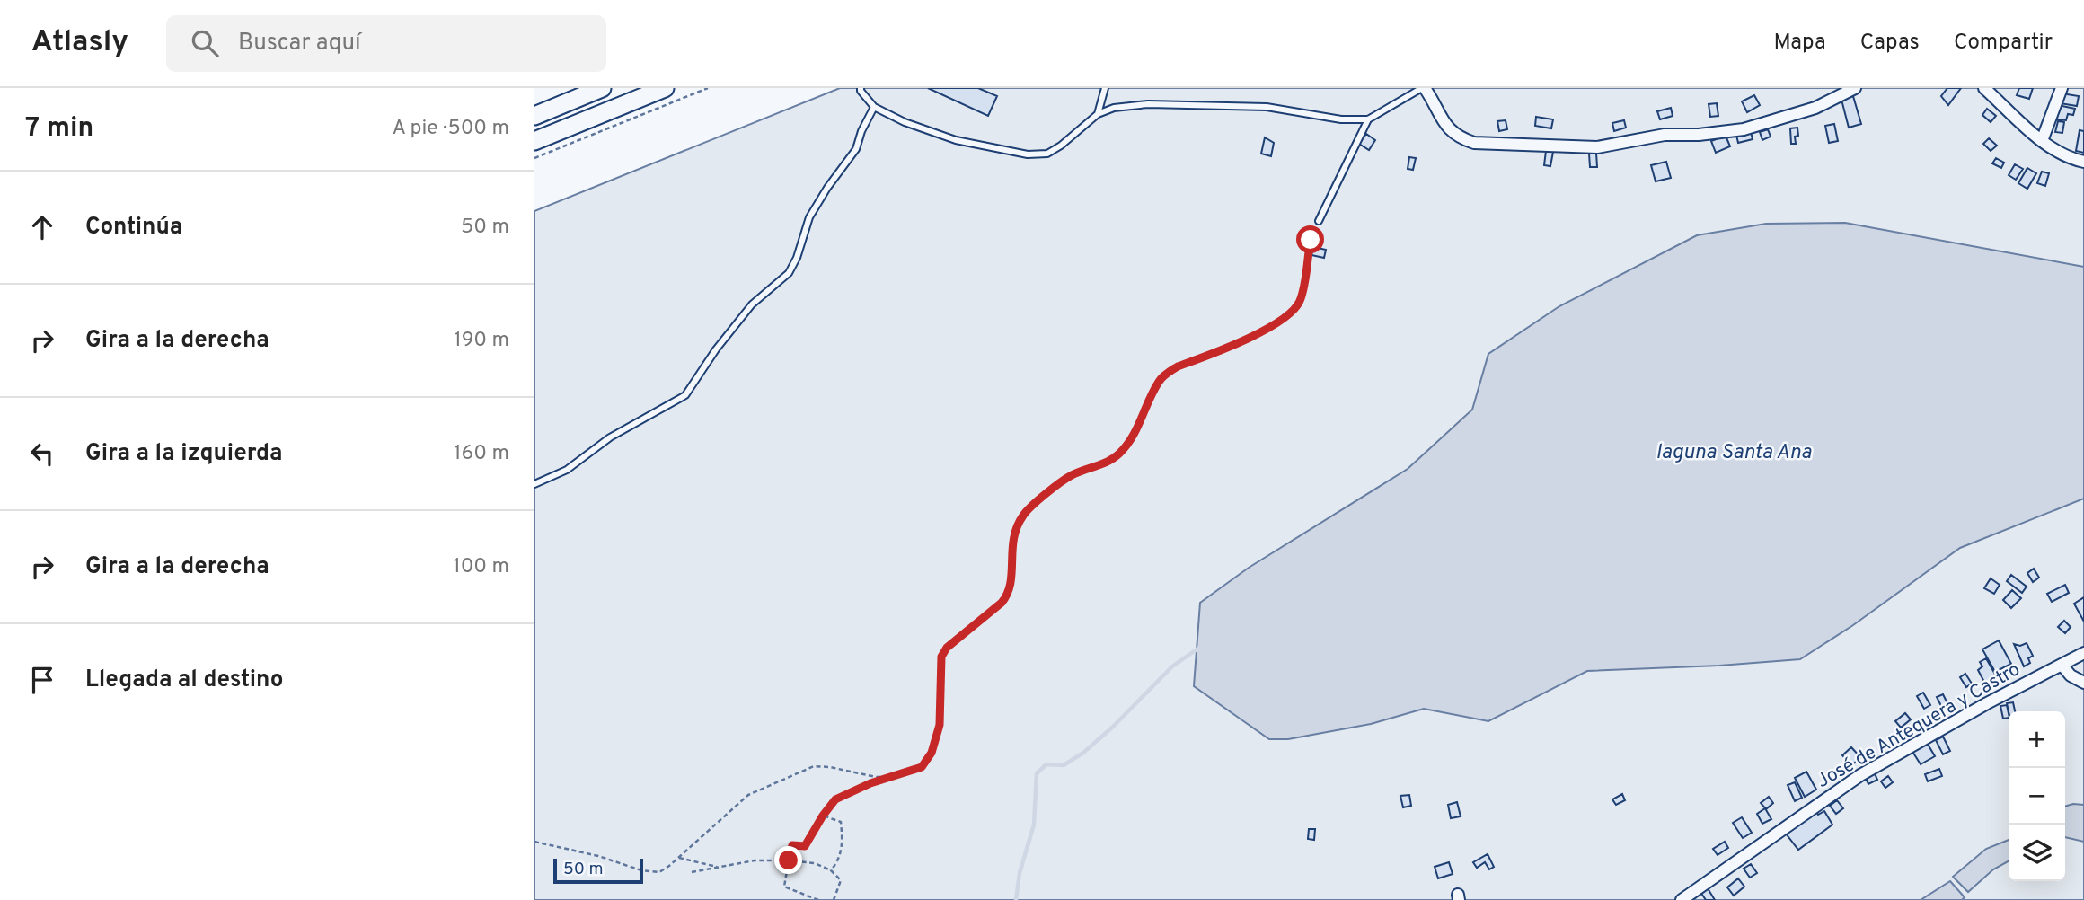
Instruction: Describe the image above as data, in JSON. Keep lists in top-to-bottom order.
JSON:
{
  "streets": {
    "street": ["José de Antequera y Castro"]
  },
  "water": ["laguna Santa Ana"],
  "scale_bar": "50 m",
  "page": {
    "header": "Atlasly",
    "search": "Buscar aquí",
    "nav": ["Mapa", "Capas", "Compartir"],
    "heading": ["7 min", "A pie · 500 m"],
    "list": [
      ["Continúa", "50 m"],
      ["Gira a la derecha", "190 m"],
      ["Gira a la izquierda", "160 m"],
      ["Gira a la derecha", "100 m"],
      "Llegada al destino"
    ],
    "map_buttons": ["+", "−"],
    "scale": "50 m"
  }
}
